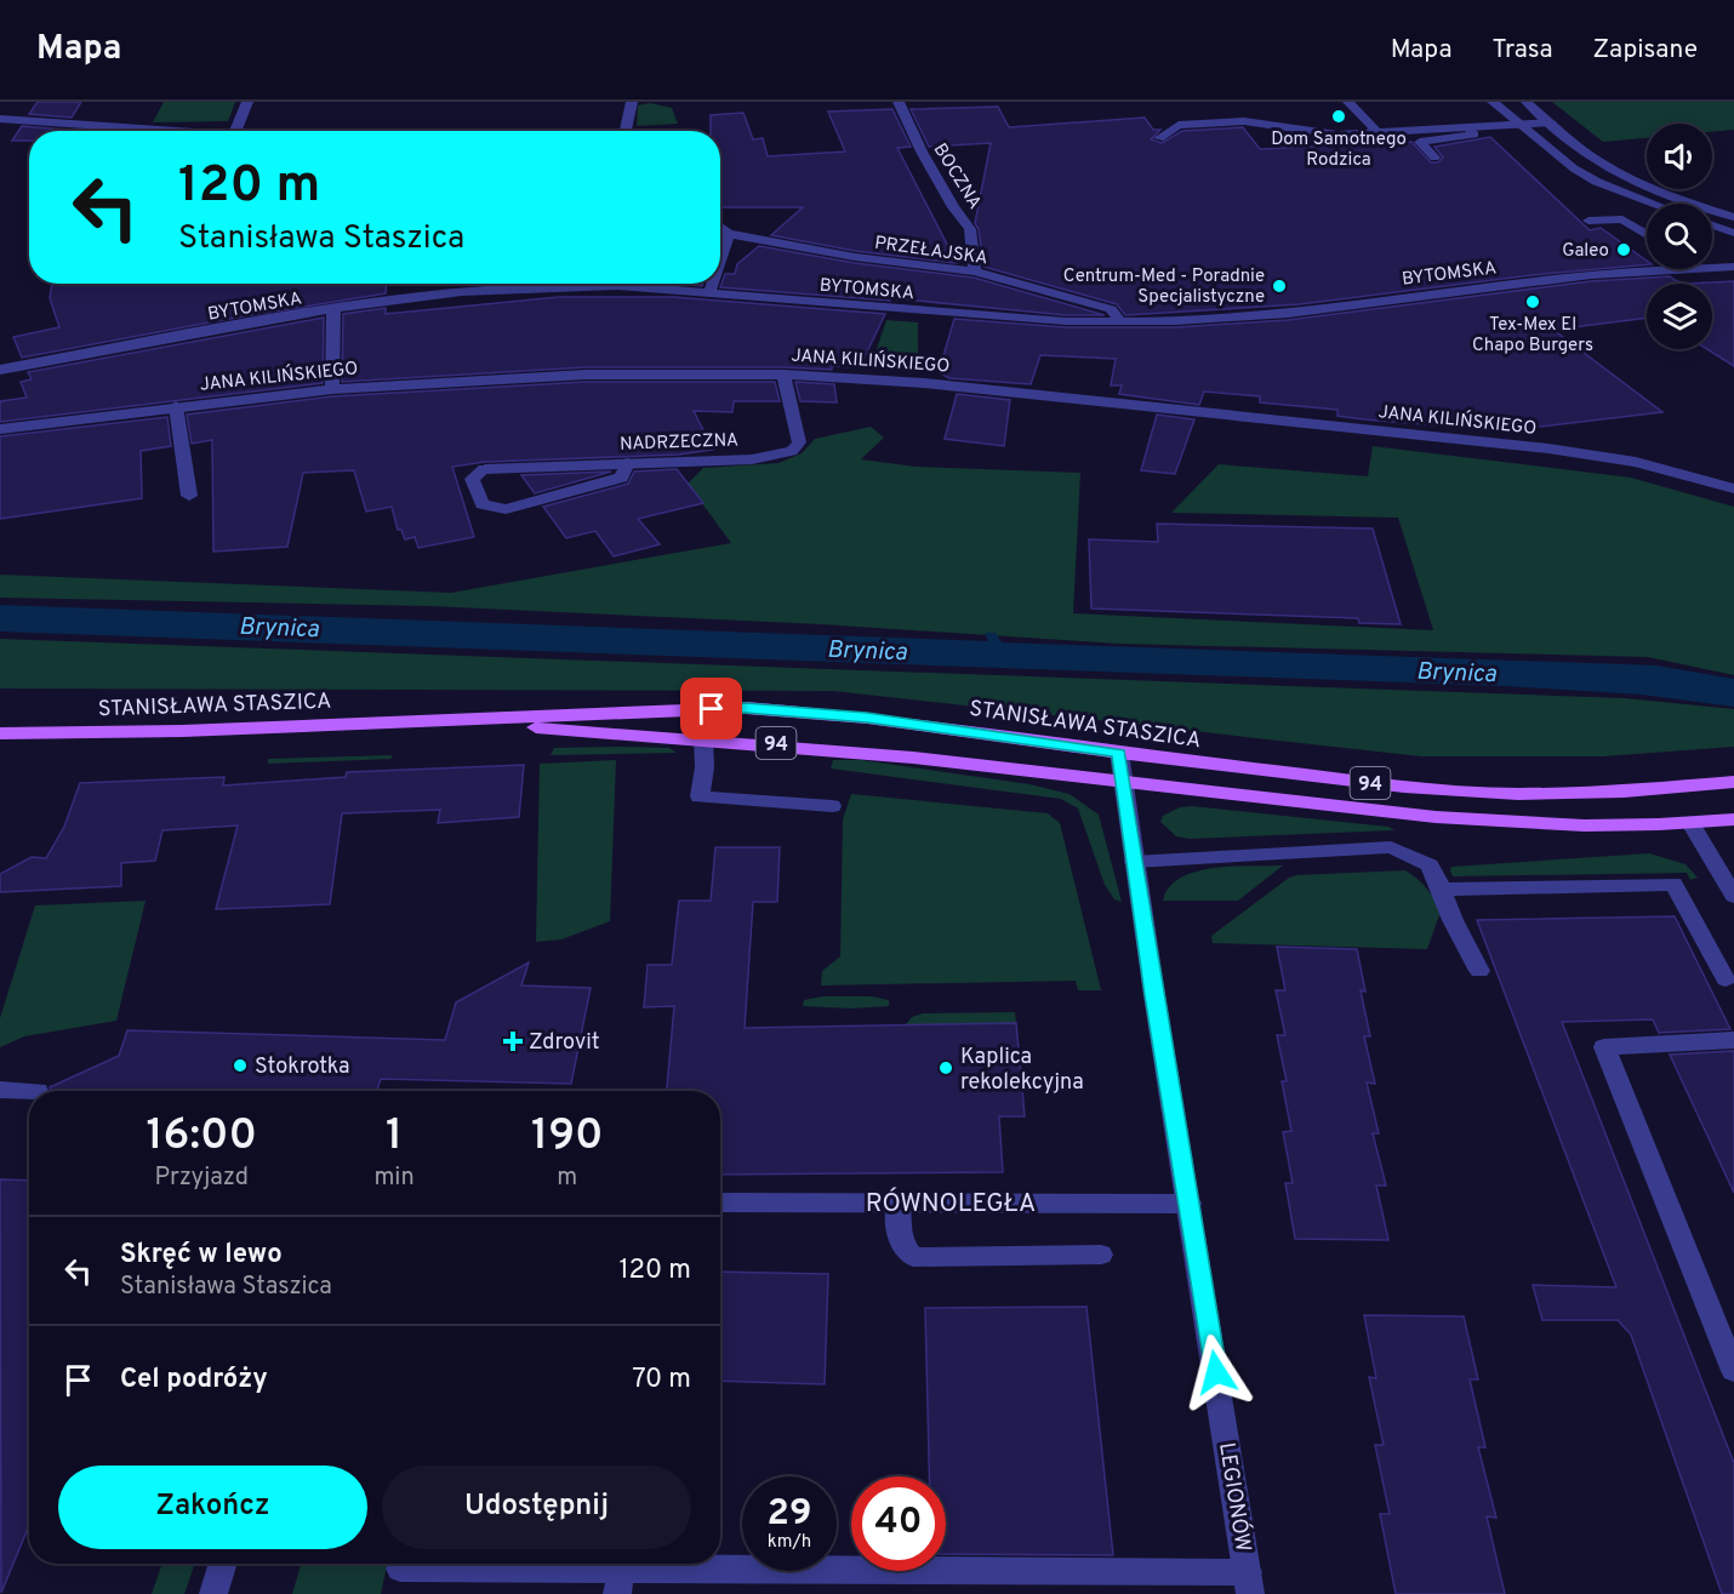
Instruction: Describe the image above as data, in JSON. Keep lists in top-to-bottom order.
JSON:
{
  "streets": {
    "main road": ["STANISŁAWA STASZICA", "94"],
    "street": [
      "BOCZNA",
      "PRZEŁAJSKA",
      "BYTOMSKA",
      "JANA KILIŃSKIEGO",
      "NADRZECZNA",
      "RÓWNOLEGŁA",
      "LEGIONÓW"
    ]
  },
  "crossings": [
    ["BOCZNA", "PRZEŁAJSKA"],
    ["PRZEŁAJSKA", "BYTOMSKA"],
    ["JANA KILIŃSKIEGO", "NADRZECZNA"],
    ["STANISŁAWA STASZICA", "LEGIONÓW"],
    ["RÓWNOLEGŁA", "LEGIONÓW"]
  ],
  "water": ["Brynica"],
  "places": {
    "other": [
      "Dom Samotnego Rodzica",
      "Galeo",
      "Centrum-Med - Poradnie Specjalistyczne",
      "Tex-Mex El Chapo Burgers",
      "Stokrotka",
      "Kaplica rekolekcyjna"
    ],
    "health": ["Zdrovit"]
  },
  "page": {
    "header": "Mapa",
    "nav": ["Mapa", "Trasa", "Zapisane"],
    "turn": ["120 m", "Stanisława Staszica"],
    "eta": [
      "16:00",
      "Przyjazd",
      "1",
      "min",
      "190",
      "m"
    ],
    "list": [
      {
        "name": "Skręć w lewo",
        "note": "Stanisława Staszica",
        "value": "120 m"
      },
      {
        "name": "Cel podróży",
        "value": "70 m"
      }
    ],
    "buttons": ["Zakończ", "Udostępnij"],
    "speed": "29 km/h",
    "limit": "40"
  }
}
